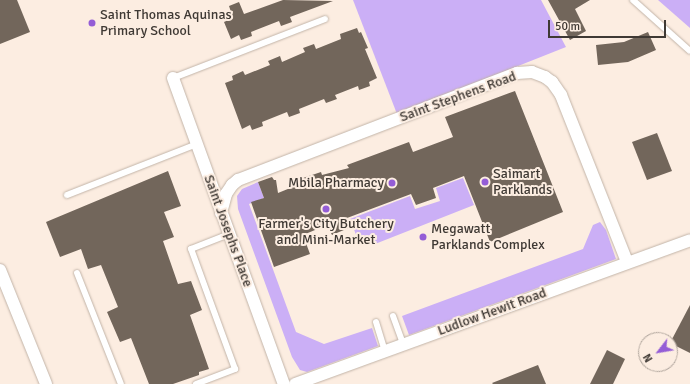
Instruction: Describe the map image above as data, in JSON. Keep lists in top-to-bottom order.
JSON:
{
  "streets": {
    "street": ["Saint Stephens Road", "Saint Josephs Place", "Ludlow Hewit Road"]
  },
  "crossings": [
    ["Saint Stephens Road", "Saint Josephs Place"],
    ["Saint Stephens Road", "Ludlow Hewit Road"]
  ],
  "places": [
    "Saint Thomas Aquinas Primary School",
    "Saimart Parklands",
    "Mbila Pharmacy",
    "Farmer's City Butchery and Mini-Market",
    "Megawatt Parklands Complex"
  ],
  "scale_bar": "50 m",
  "north": "bottom left"
}
